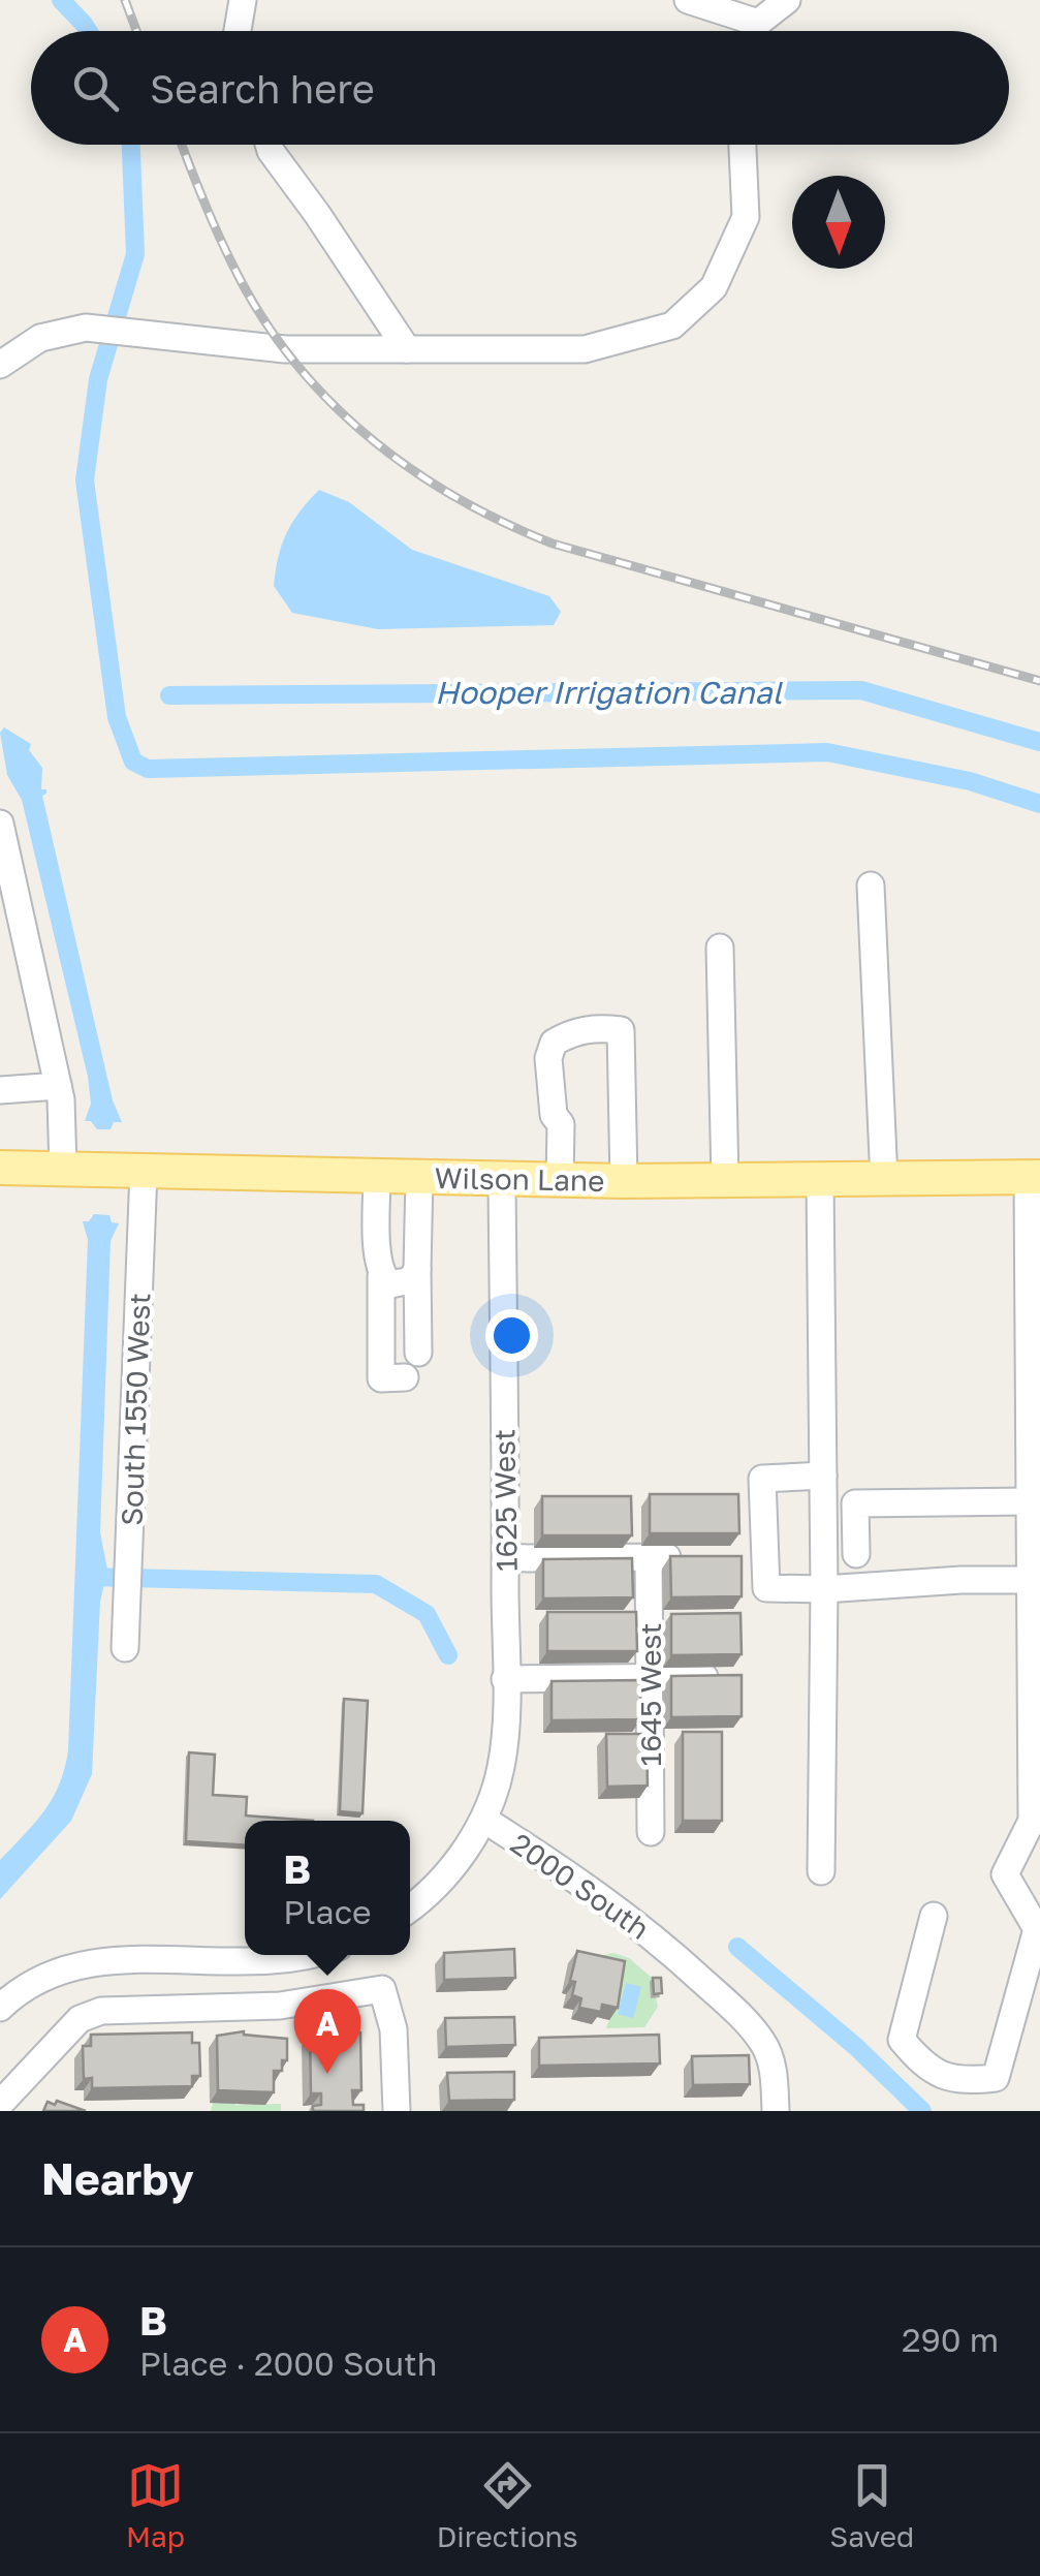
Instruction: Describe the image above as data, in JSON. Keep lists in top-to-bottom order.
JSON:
{
  "streets": {
    "main road": ["Wilson Lane"],
    "street": [
      "South 1550 West",
      "1625 West",
      "1645 West",
      "2000 South"
    ]
  },
  "crossings": [
    ["Wilson Lane", "South 1550 West"],
    ["Wilson Lane", "1625 West"],
    ["1625 West", "2000 South"]
  ],
  "water": ["Hooper Irrigation Canal"],
  "north": "bottom",
  "page": {
    "search": "Search here",
    "popup": ["B", "Place"],
    "pins": "A",
    "heading": "Nearby",
    "list": [
      {
        "mark": "A",
        "name": "B",
        "note": "Place · 2000 South",
        "value": "290 m"
      }
    ],
    "nav": ["Map", "Directions", "Saved"]
  }
}
